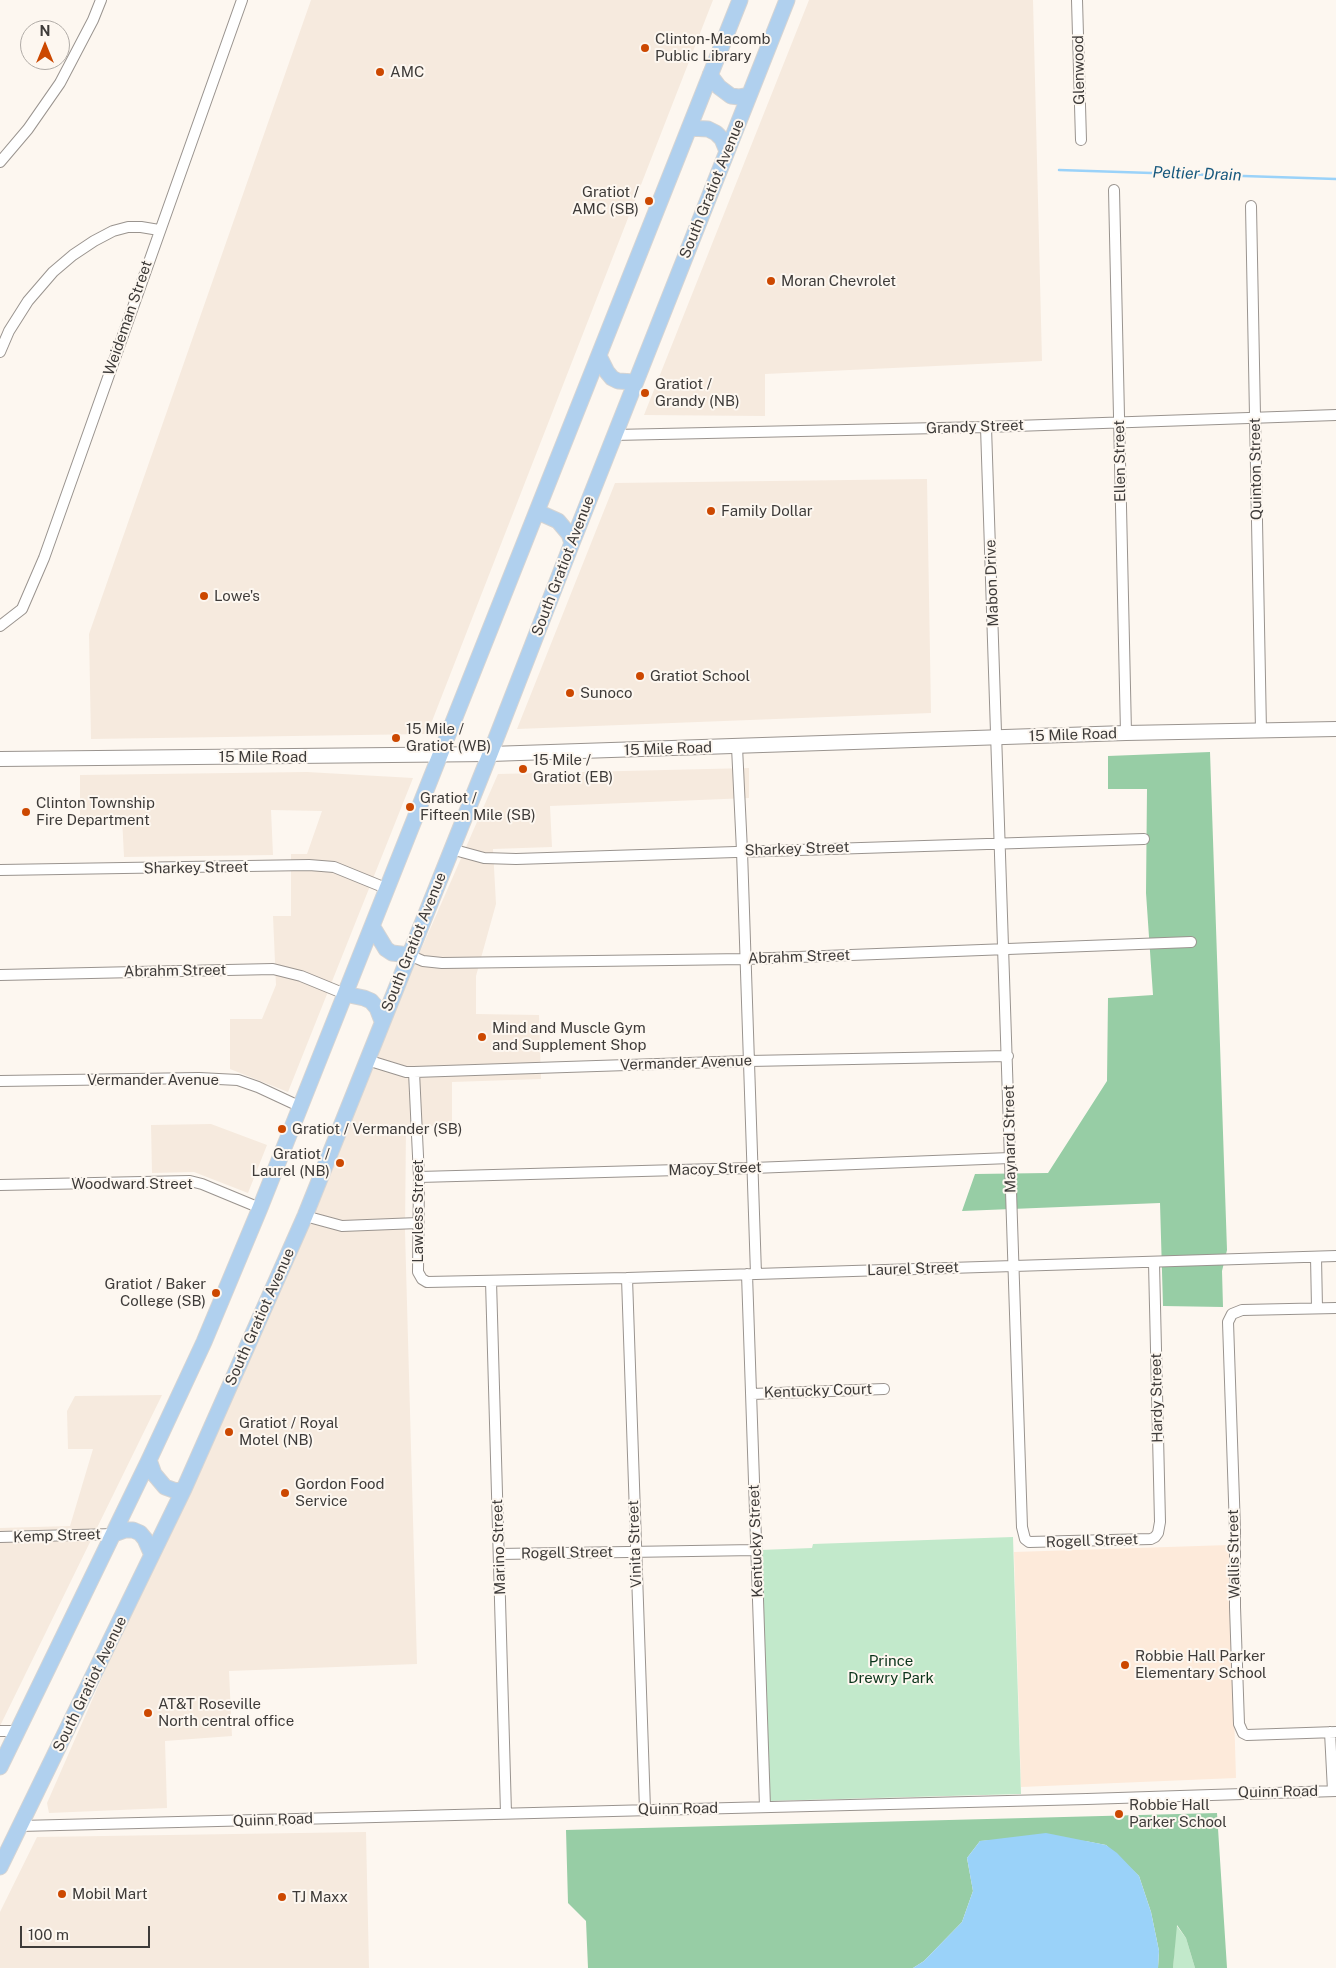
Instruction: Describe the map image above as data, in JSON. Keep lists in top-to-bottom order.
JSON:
{
  "streets": {
    "main road": ["South Gratiot Avenue", "15 Mile Road"],
    "street": [
      "Glenwood",
      "Weideman Street",
      "Grandy Street",
      "Ellen Street",
      "Quinton Street",
      "Mabon Drive",
      "Sharkey Street",
      "Abrahm Street",
      "Vermander Avenue",
      "Maynard Street",
      "Macoy Street",
      "Woodward Street",
      "Lawless Street",
      "Laurel Street",
      "Kentucky Court",
      "Hardy Street",
      "Kemp Street",
      "Kentucky Street",
      "Rogell Street",
      "Vinita Street",
      "Marino Street",
      "Wallis Street",
      "Quinn Road"
    ]
  },
  "crossings": [
    ["South Gratiot Avenue", "Grandy Street"],
    ["South Gratiot Avenue", "15 Mile Road"],
    ["South Gratiot Avenue", "Sharkey Street"],
    ["South Gratiot Avenue", "Abrahm Street"],
    ["South Gratiot Avenue", "Vermander Avenue"],
    ["South Gratiot Avenue", "Quinn Road"],
    ["Grandy Street", "Ellen Street"],
    ["Grandy Street", "Quinton Street"],
    ["Grandy Street", "Mabon Drive"],
    ["Ellen Street", "15 Mile Road"],
    ["Quinton Street", "15 Mile Road"],
    ["Mabon Drive", "15 Mile Road"],
    ["Mabon Drive", "Maynard Street"],
    ["15 Mile Road", "Maynard Street"],
    ["15 Mile Road", "Kentucky Street"],
    ["Sharkey Street", "Maynard Street"],
    ["Sharkey Street", "Kentucky Street"],
    ["Abrahm Street", "Maynard Street"],
    ["Abrahm Street", "Kentucky Street"],
    ["Vermander Avenue", "Maynard Street"],
    ["Vermander Avenue", "Lawless Street"],
    ["Vermander Avenue", "Kentucky Street"],
    ["Maynard Street", "Macoy Street"],
    ["Maynard Street", "Laurel Street"],
    ["Maynard Street", "Rogell Street"],
    ["Macoy Street", "Lawless Street"],
    ["Macoy Street", "Kentucky Street"],
    ["Lawless Street", "Laurel Street"],
    ["Lawless Street", "Marino Street"],
    ["Laurel Street", "Hardy Street"],
    ["Laurel Street", "Kentucky Street"],
    ["Laurel Street", "Vinita Street"],
    ["Laurel Street", "Marino Street"],
    ["Kentucky Court", "Kentucky Street"],
    ["Hardy Street", "Rogell Street"],
    ["Kentucky Street", "Rogell Street"],
    ["Kentucky Street", "Quinn Road"],
    ["Rogell Street", "Vinita Street"],
    ["Rogell Street", "Marino Street"],
    ["Vinita Street", "Quinn Road"],
    ["Marino Street", "Quinn Road"],
    ["Wallis Street", "Quinn Road"]
  ],
  "water": ["Peltier Drain"],
  "parks": ["Prince Drewry Park"],
  "places": [
    "Clinton-Macomb Public Library",
    "AMC",
    "Gratiot / AMC (SB)",
    "Moran Chevrolet",
    "Gratiot / Grandy (NB)",
    "Family Dollar",
    "Lowe's",
    "Gratiot School",
    "Sunoco",
    "15 Mile / Gratiot (WB)",
    "15 Mile / Gratiot (EB)",
    "Gratiot / Fifteen Mile (SB)",
    "Clinton Township Fire Department",
    "Mind and Muscle Gym and Supplement Shop",
    "Gratiot / Vermander (SB)",
    "Gratiot / Laurel (NB)",
    "Gratiot / Baker College (SB)",
    "Gratiot / Royal Motel (NB)",
    "Gordon Food Service",
    "Robbie Hall Parker Elementary School",
    "AT&T Roseville North central office",
    "Robbie Hall Parker School",
    "Mobil Mart",
    "TJ Maxx"
  ],
  "scale_bar": "100 m",
  "north": "top"
}
